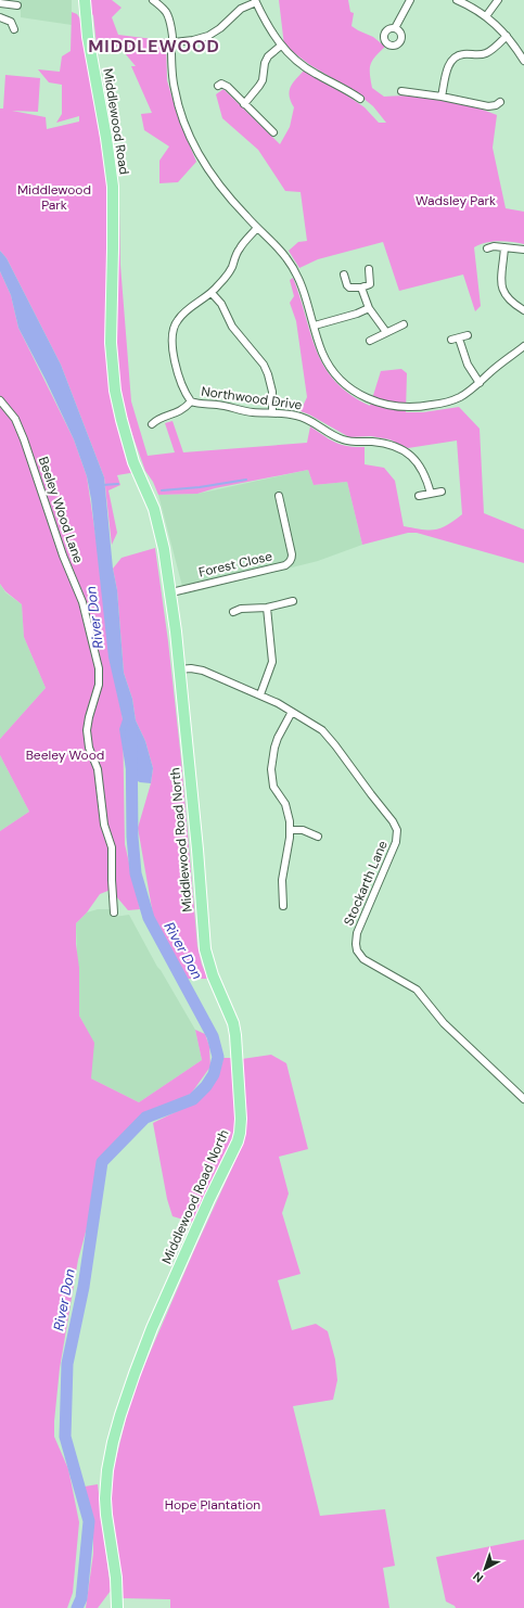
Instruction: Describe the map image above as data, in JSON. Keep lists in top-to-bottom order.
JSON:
{
  "streets": {
    "main road": ["Middlewood Road", "Middlewood Road North"],
    "street": [
      "Northwood Drive",
      "Beeley Wood Lane",
      "Forest Close",
      "Stockarth Lane"
    ]
  },
  "crossings": [
    ["Middlewood Road", "Middlewood Road North"],
    ["Forest Close", "Middlewood Road North"],
    ["Middlewood Road North", "Stockarth Lane"]
  ],
  "districts": ["MIDDLEWOOD"],
  "water": ["River Don"],
  "parks": [
    "Middlewood Park",
    "Wadsley Park",
    "Beeley Wood",
    "Hope Plantation"
  ],
  "north": "bottom left"
}
